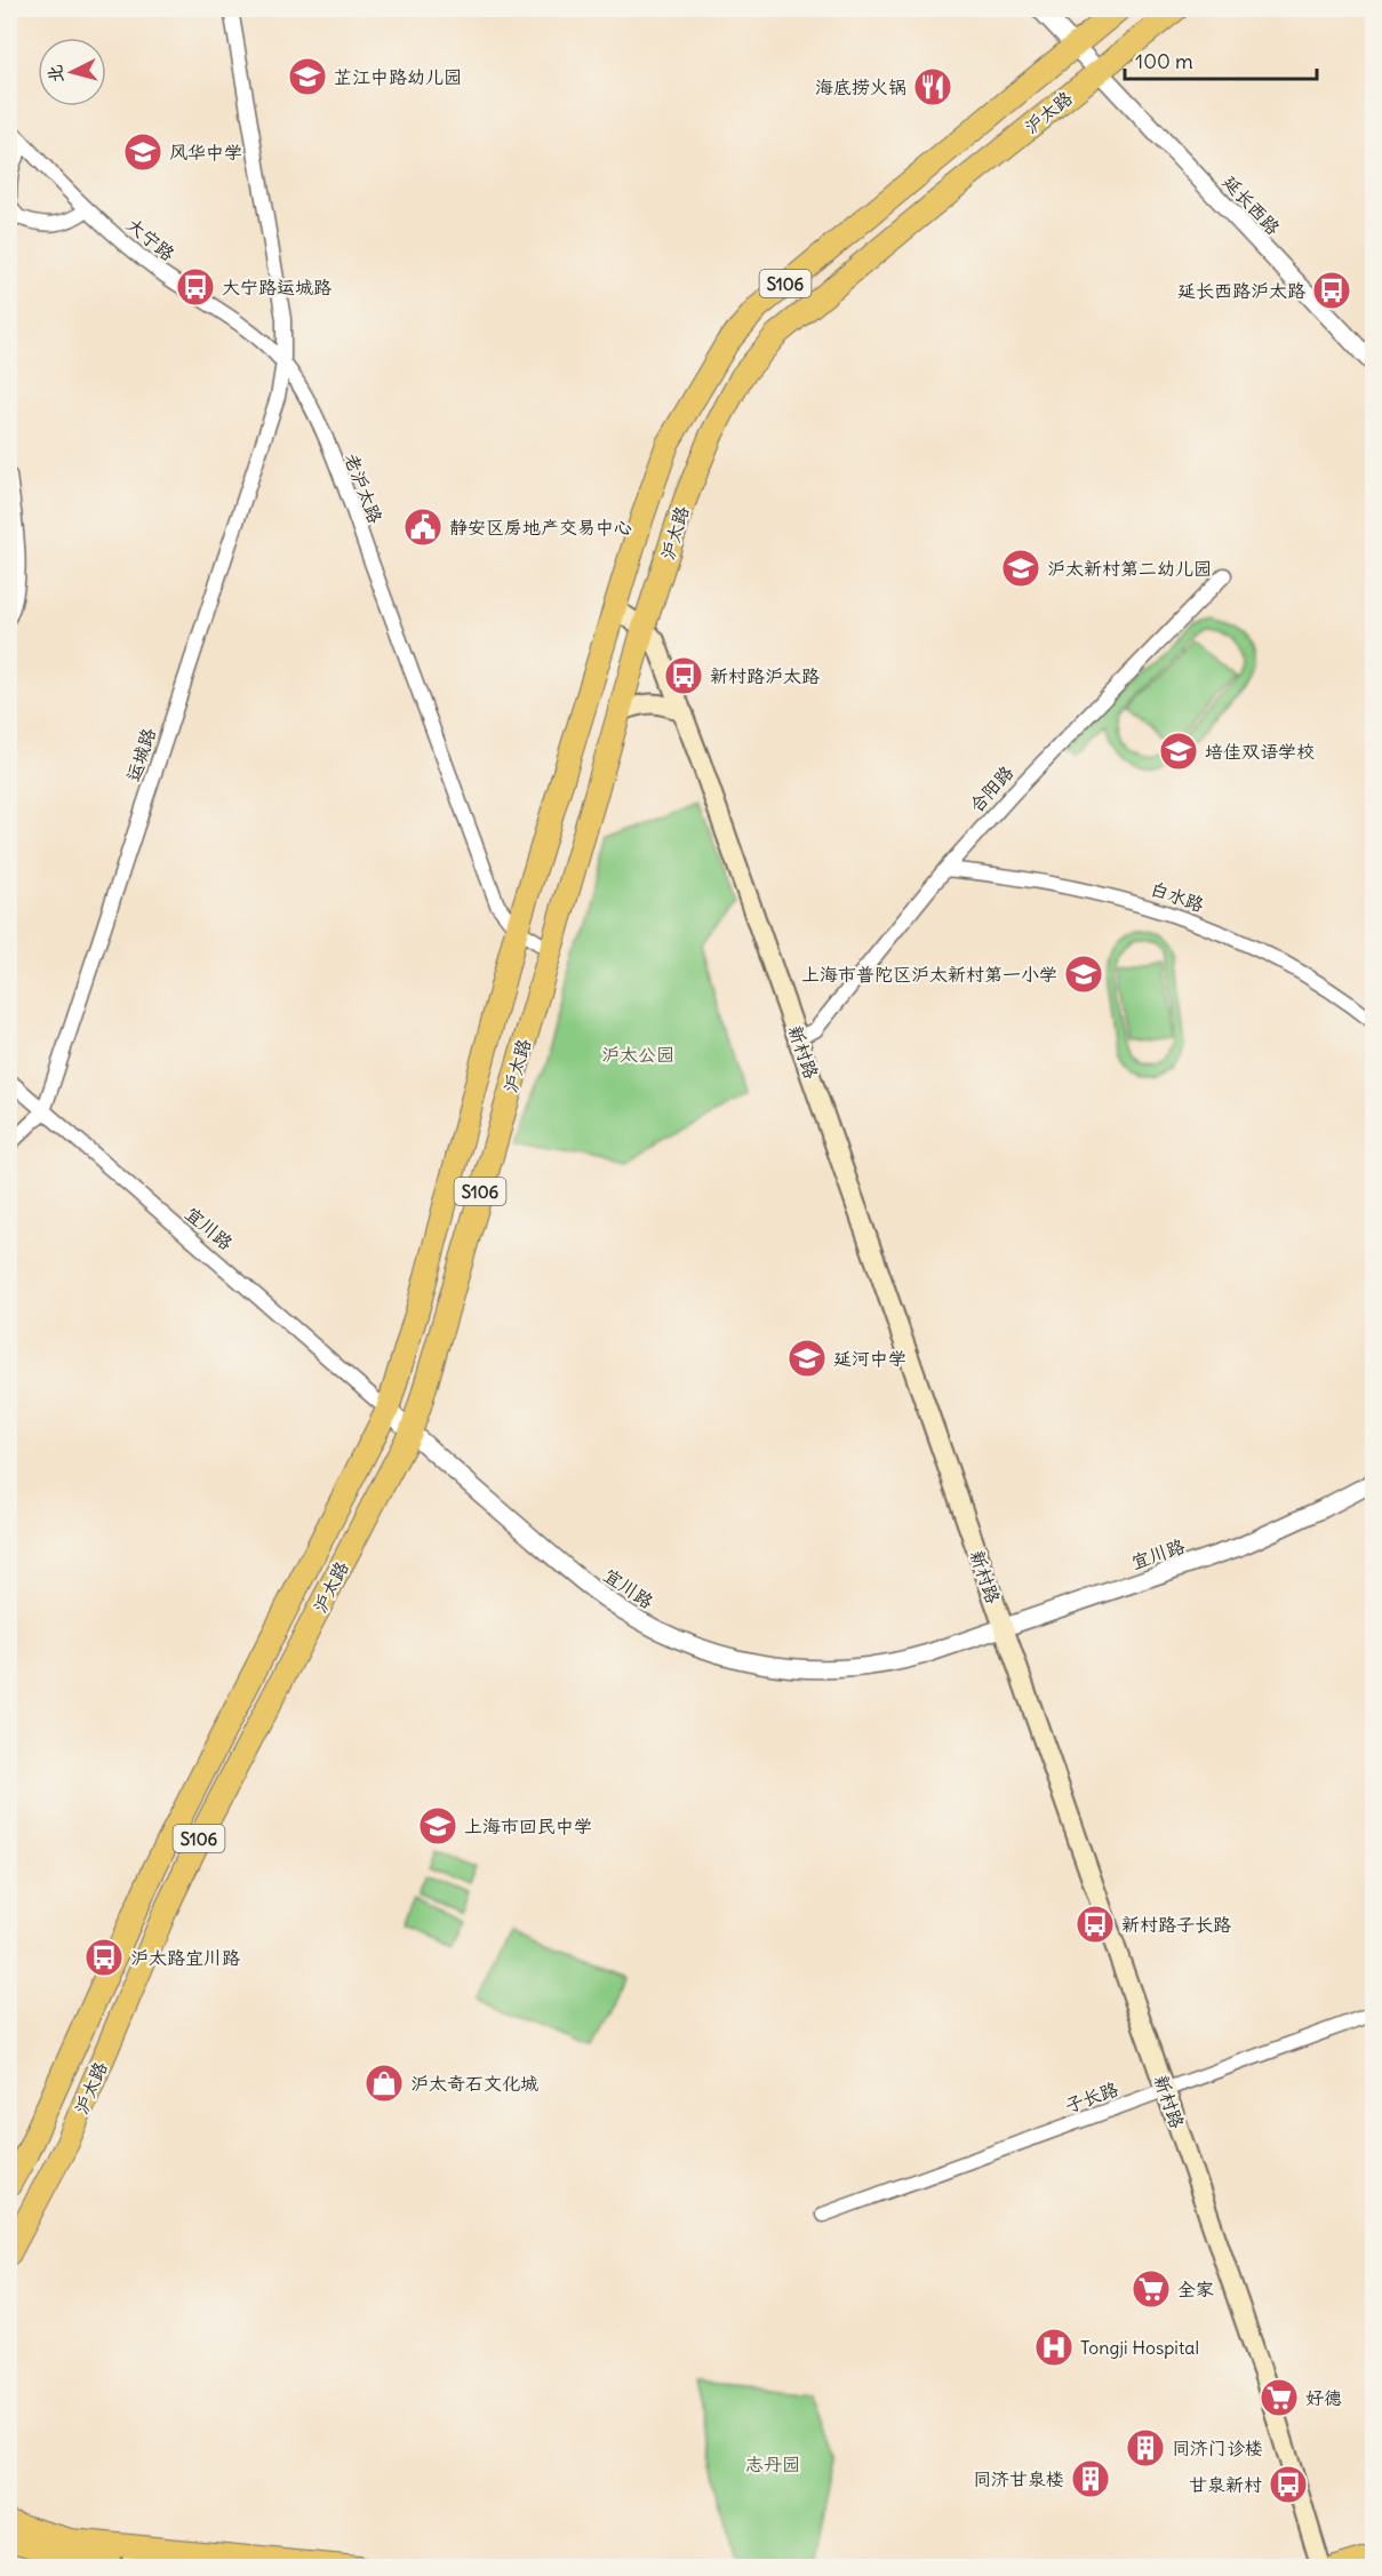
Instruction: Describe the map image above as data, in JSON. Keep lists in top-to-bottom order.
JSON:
{
  "streets": {
    "main road": ["沪太路", "S106", "新村路"],
    "street": [
      "延长西路",
      "大宁路",
      "老沪太路",
      "运城路",
      "合阳路",
      "白水路",
      "宜川路",
      "子长路"
    ]
  },
  "crossings": [
    ["沪太路", "延长西路"],
    ["沪太路", "老沪太路"],
    ["沪太路", "新村路"],
    ["沪太路", "宜川路"],
    ["大宁路", "老沪太路"],
    ["大宁路", "运城路"],
    ["老沪太路", "运城路"],
    ["运城路", "宜川路"],
    ["合阳路", "白水路"],
    ["合阳路", "新村路"],
    ["新村路", "宜川路"],
    ["新村路", "子长路"]
  ],
  "parks": ["沪太公园", "志丹园"],
  "places": {
    "school or university": [
      "芷江中路幼儿园",
      "风华中学",
      "沪太新村第二幼儿园",
      "培佳双语学校",
      "上海市普陀区沪太新村第一小学",
      "延河中学",
      "上海市回民中学"
    ],
    "restaurant": ["海底捞火锅"],
    "bus stop": [
      "大宁路运城路",
      "延长西路沪太路",
      "新村路沪太路",
      "新村路子长路",
      "沪太路宜川路",
      "甘泉新村"
    ],
    "public building": ["静安区房地产交易中心"],
    "shop": ["沪太奇石文化城"],
    "supermarket": ["全家", "好德"],
    "hospital": ["Tongji Hospital"],
    "building": ["同济门诊楼", "同济甘泉楼"]
  },
  "scale_bar": "100 m",
  "north": "left"
}
